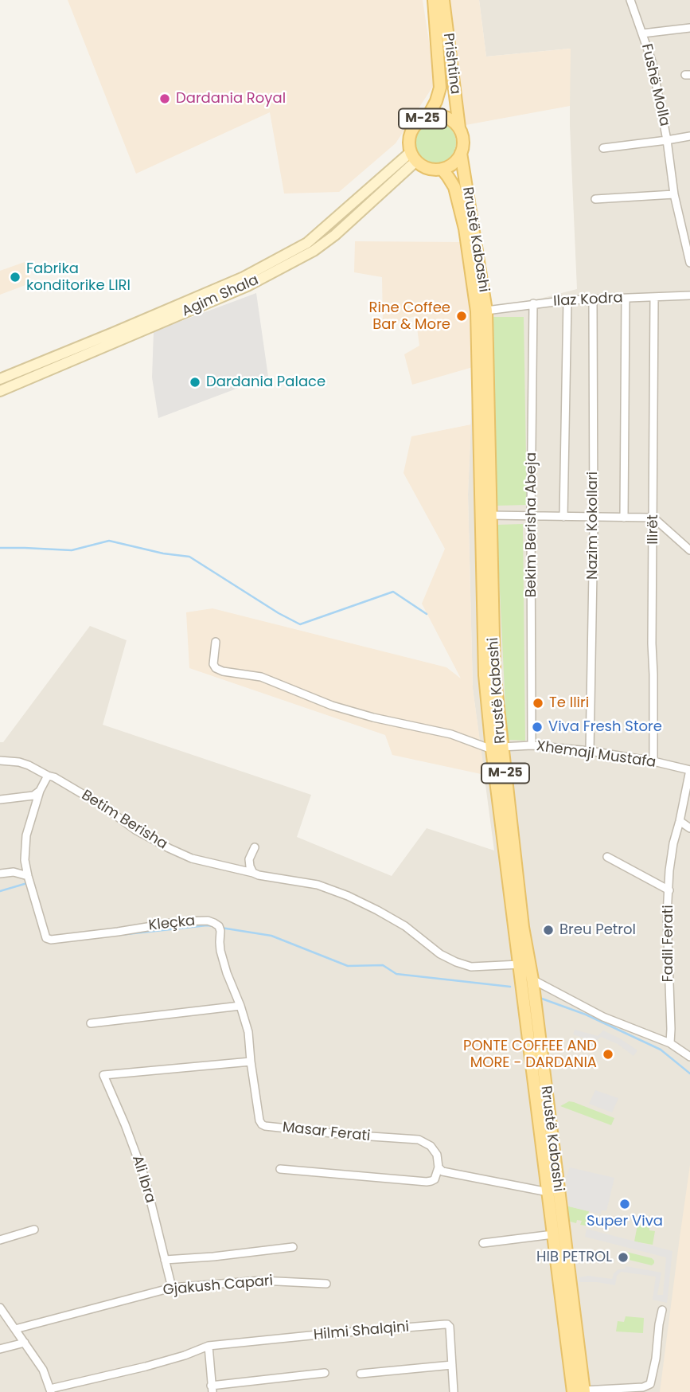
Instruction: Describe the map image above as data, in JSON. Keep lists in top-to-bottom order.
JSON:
{
  "streets": {
    "main road": [
      "Prishtina",
      "M-25",
      "Rrustë Kabashi",
      "Agim Shala"
    ],
    "street": [
      "Fushë Molla",
      "Ilaz Kodra",
      "Bekim Berisha Abeja",
      "Nazim Kokollari",
      "Ilirët",
      "Xhemajl Mustafa",
      "Betim Berisha",
      "Kleçka",
      "Fadil Ferati",
      "Masar Ferati",
      "Ali Ibra",
      "Gjakush Capari",
      "Hilmi Shalqini"
    ]
  },
  "crossings": [
    ["Prishtina", "M-25"],
    ["Prishtina", "Rrustë Kabashi"],
    ["Prishtina", "Agim Shala"],
    ["M-25", "Rrustë Kabashi"],
    ["M-25", "Agim Shala"],
    ["Rrustë Kabashi", "Agim Shala"],
    ["Rrustë Kabashi", "Ilaz Kodra"],
    ["Rrustë Kabashi", "Xhemajl Mustafa"],
    ["Rrustë Kabashi", "Betim Berisha"],
    ["Ilaz Kodra", "Bekim Berisha Abeja"],
    ["Ilaz Kodra", "Nazim Kokollari"],
    ["Ilaz Kodra", "Ilirët"],
    ["Bekim Berisha Abeja", "Xhemajl Mustafa"],
    ["Nazim Kokollari", "Xhemajl Mustafa"],
    ["Ilirët", "Xhemajl Mustafa"],
    ["Xhemajl Mustafa", "Fadil Ferati"],
    ["Kleçka", "Masar Ferati"],
    ["Kleçka", "Ali Ibra"],
    ["Masar Ferati", "Ali Ibra"],
    ["Ali Ibra", "Gjakush Capari"]
  ],
  "places": [
    "Dardania Royal",
    "Fabrika konditorike LIRI",
    "Rine Coffee Bar & More",
    "Dardania Palace",
    "Te Iliri",
    "Viva Fresh Store",
    "Breu Petrol",
    "PONTE COFFEE AND MORE - DARDANIA",
    "Super Viva",
    "HIB PETROL"
  ]
}
